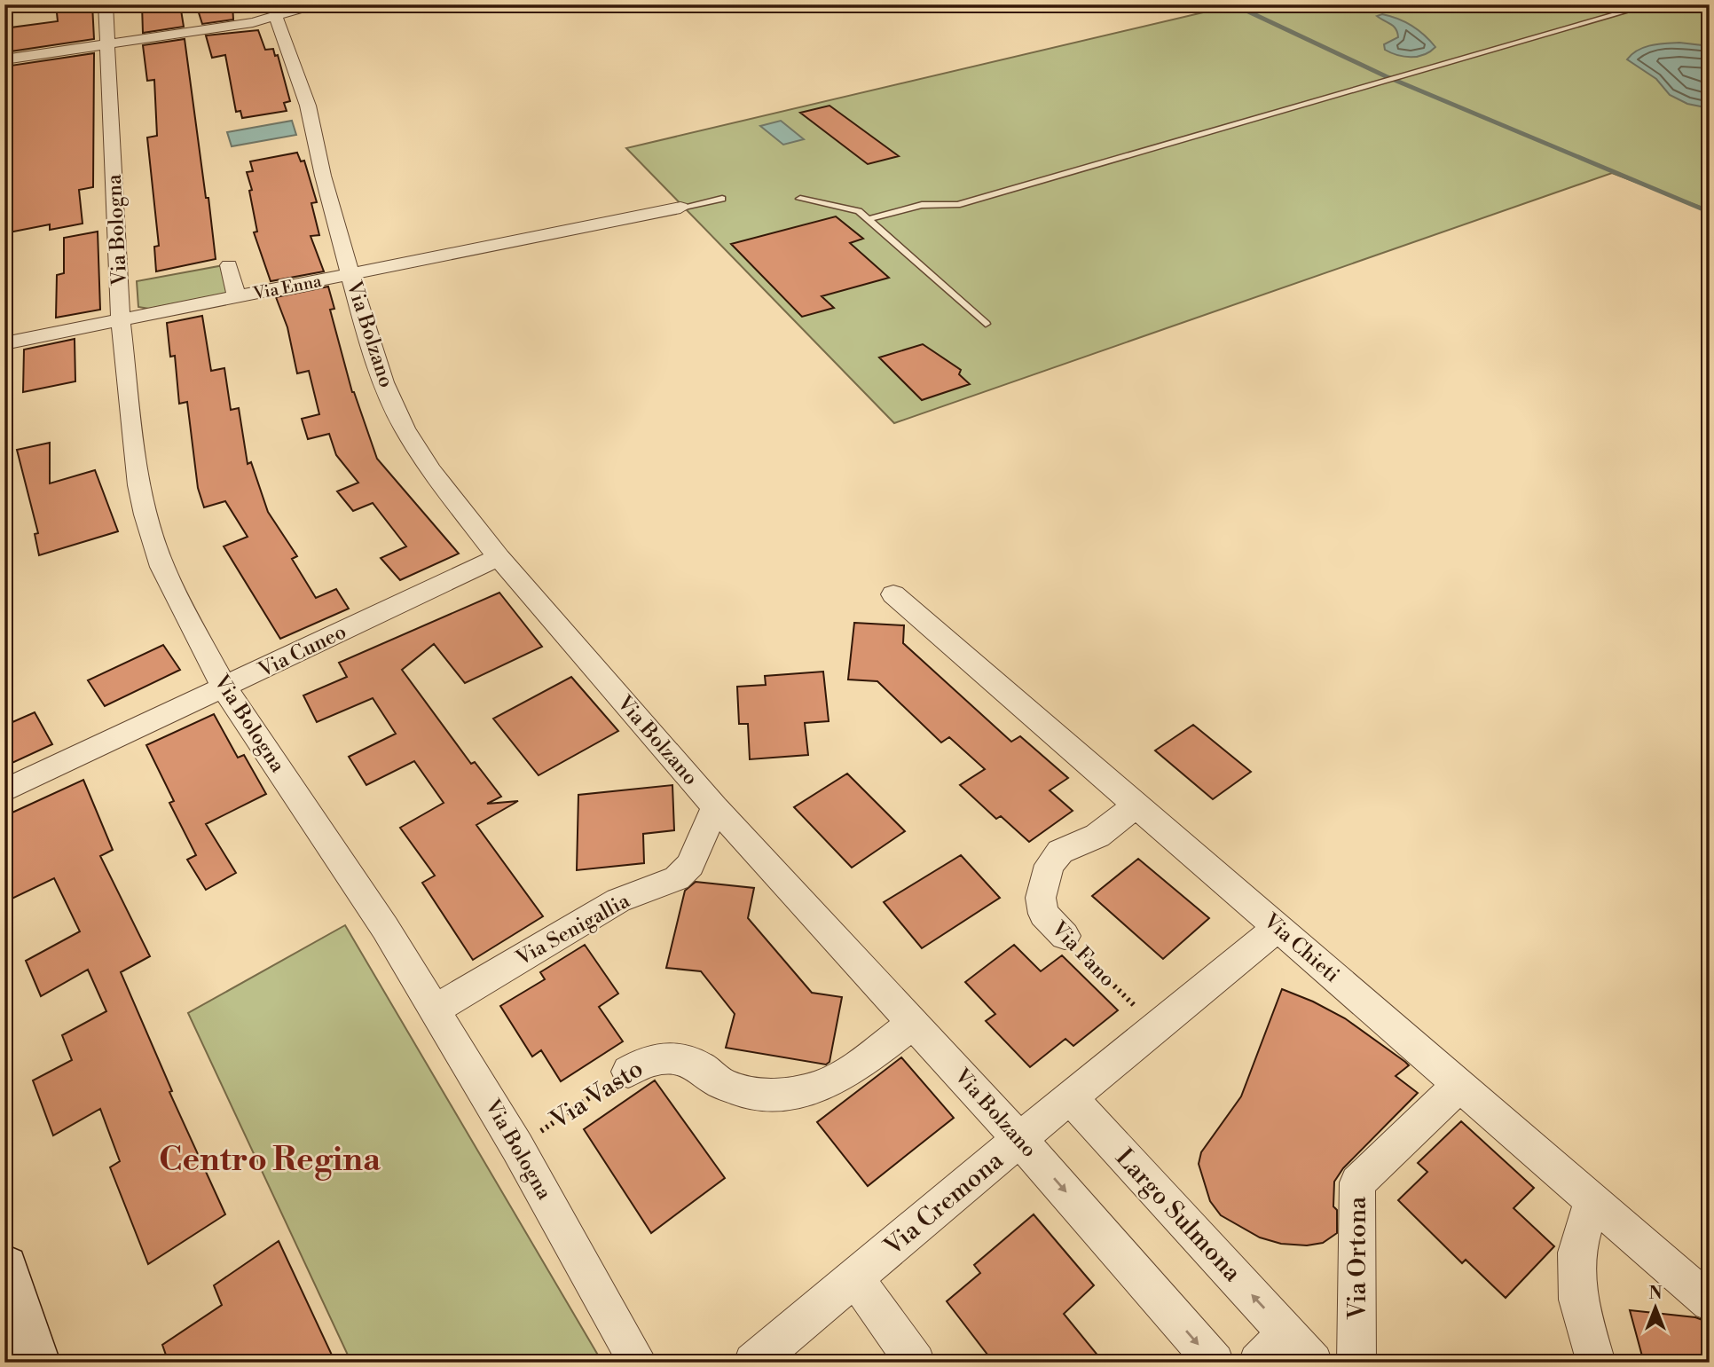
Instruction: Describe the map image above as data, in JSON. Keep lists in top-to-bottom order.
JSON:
{
  "streets": {
    "street": [
      "Via Bologna",
      "Via Enna",
      "Via Bolzano",
      "Via Cuneo",
      "Via Senigallia",
      "Via Chieti",
      "Via Fano",
      "Via Vasto",
      "Via Cremona",
      "Largo Sulmona",
      "Via Ortona"
    ]
  },
  "crossings": [
    ["Via Bologna", "Via Enna"],
    ["Via Bologna", "Via Cuneo"],
    ["Via Bologna", "Via Senigallia"],
    ["Via Bologna", "Via Vasto"],
    ["Via Enna", "Via Bolzano"],
    ["Via Bolzano", "Via Cuneo"],
    ["Via Bolzano", "Via Senigallia"],
    ["Via Bolzano", "Via Vasto"],
    ["Via Bolzano", "Via Cremona"],
    ["Via Chieti", "Via Fano"],
    ["Via Chieti", "Via Cremona"],
    ["Via Chieti", "Via Ortona"],
    ["Via Fano", "Via Cremona"],
    ["Via Cremona", "Largo Sulmona"]
  ],
  "one_way": ["Largo Sulmona"],
  "districts": ["Centro Regina"],
  "north": "top"
}
